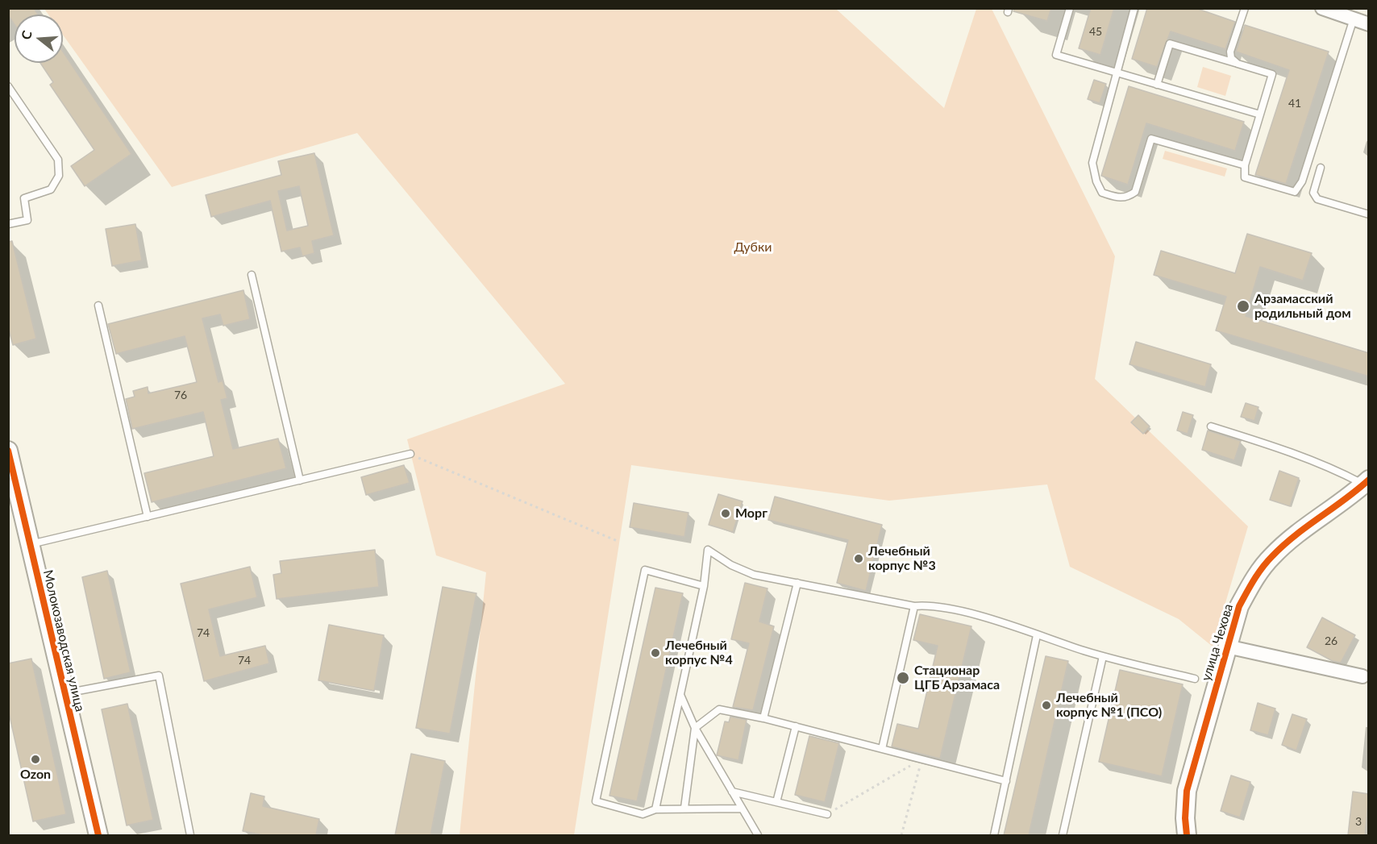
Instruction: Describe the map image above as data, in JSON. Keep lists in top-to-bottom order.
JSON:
{
  "streets": {
    "street": ["Молокозаводская улица", "улица Чехова"]
  },
  "parks": ["Дубки"],
  "places": [
    "Арзамасский родильный дом",
    "Морг",
    "Лечебный корпус №3",
    "Лечебный корпус №4",
    "Стационар ЦГБ Арзамаса",
    "Лечебный корпус №1 (ПСО)",
    "Ozon"
  ],
  "house_numbers": [
    "45",
    "41",
    "76",
    "74",
    "26",
    "74",
    "3"
  ],
  "north": "left"
}
